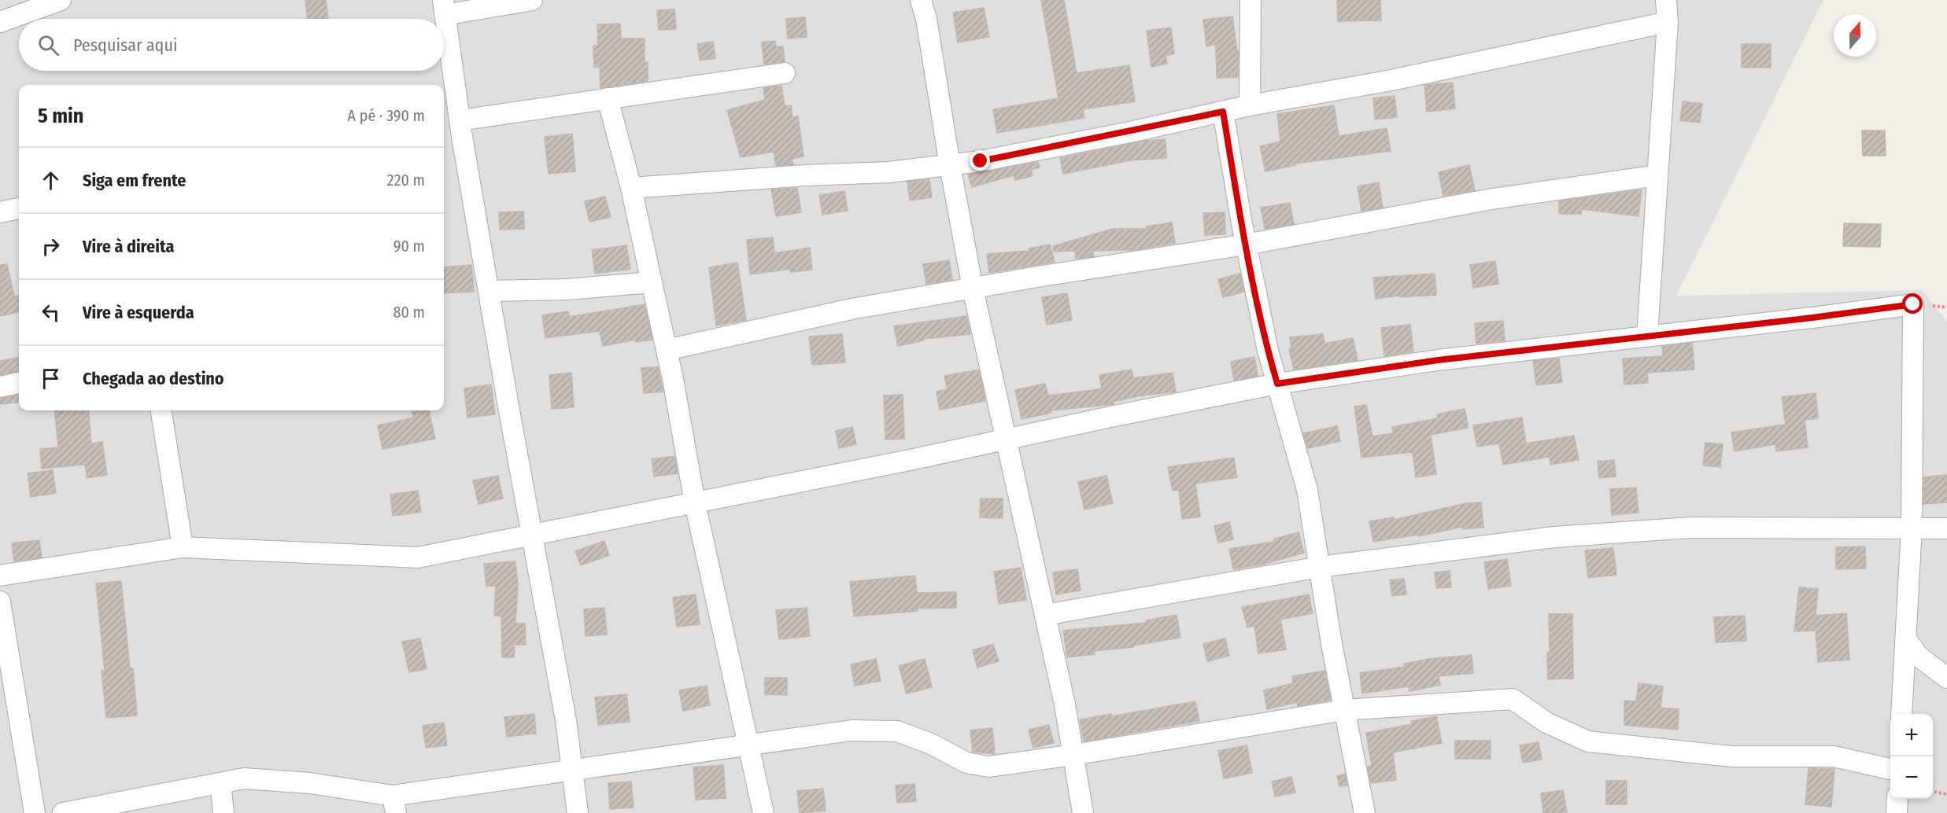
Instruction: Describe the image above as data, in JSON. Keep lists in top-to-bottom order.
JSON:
{
  "north": "top",
  "page": {
    "search": "Pesquisar aqui",
    "heading": ["5 min", "A pé · 390 m"],
    "list": [
      ["Siga em frente", "220 m"],
      ["Vire à direita", "90 m"],
      ["Vire à esquerda", "80 m"],
      "Chegada ao destino"
    ],
    "map_buttons": ["+", "−"]
  }
}
